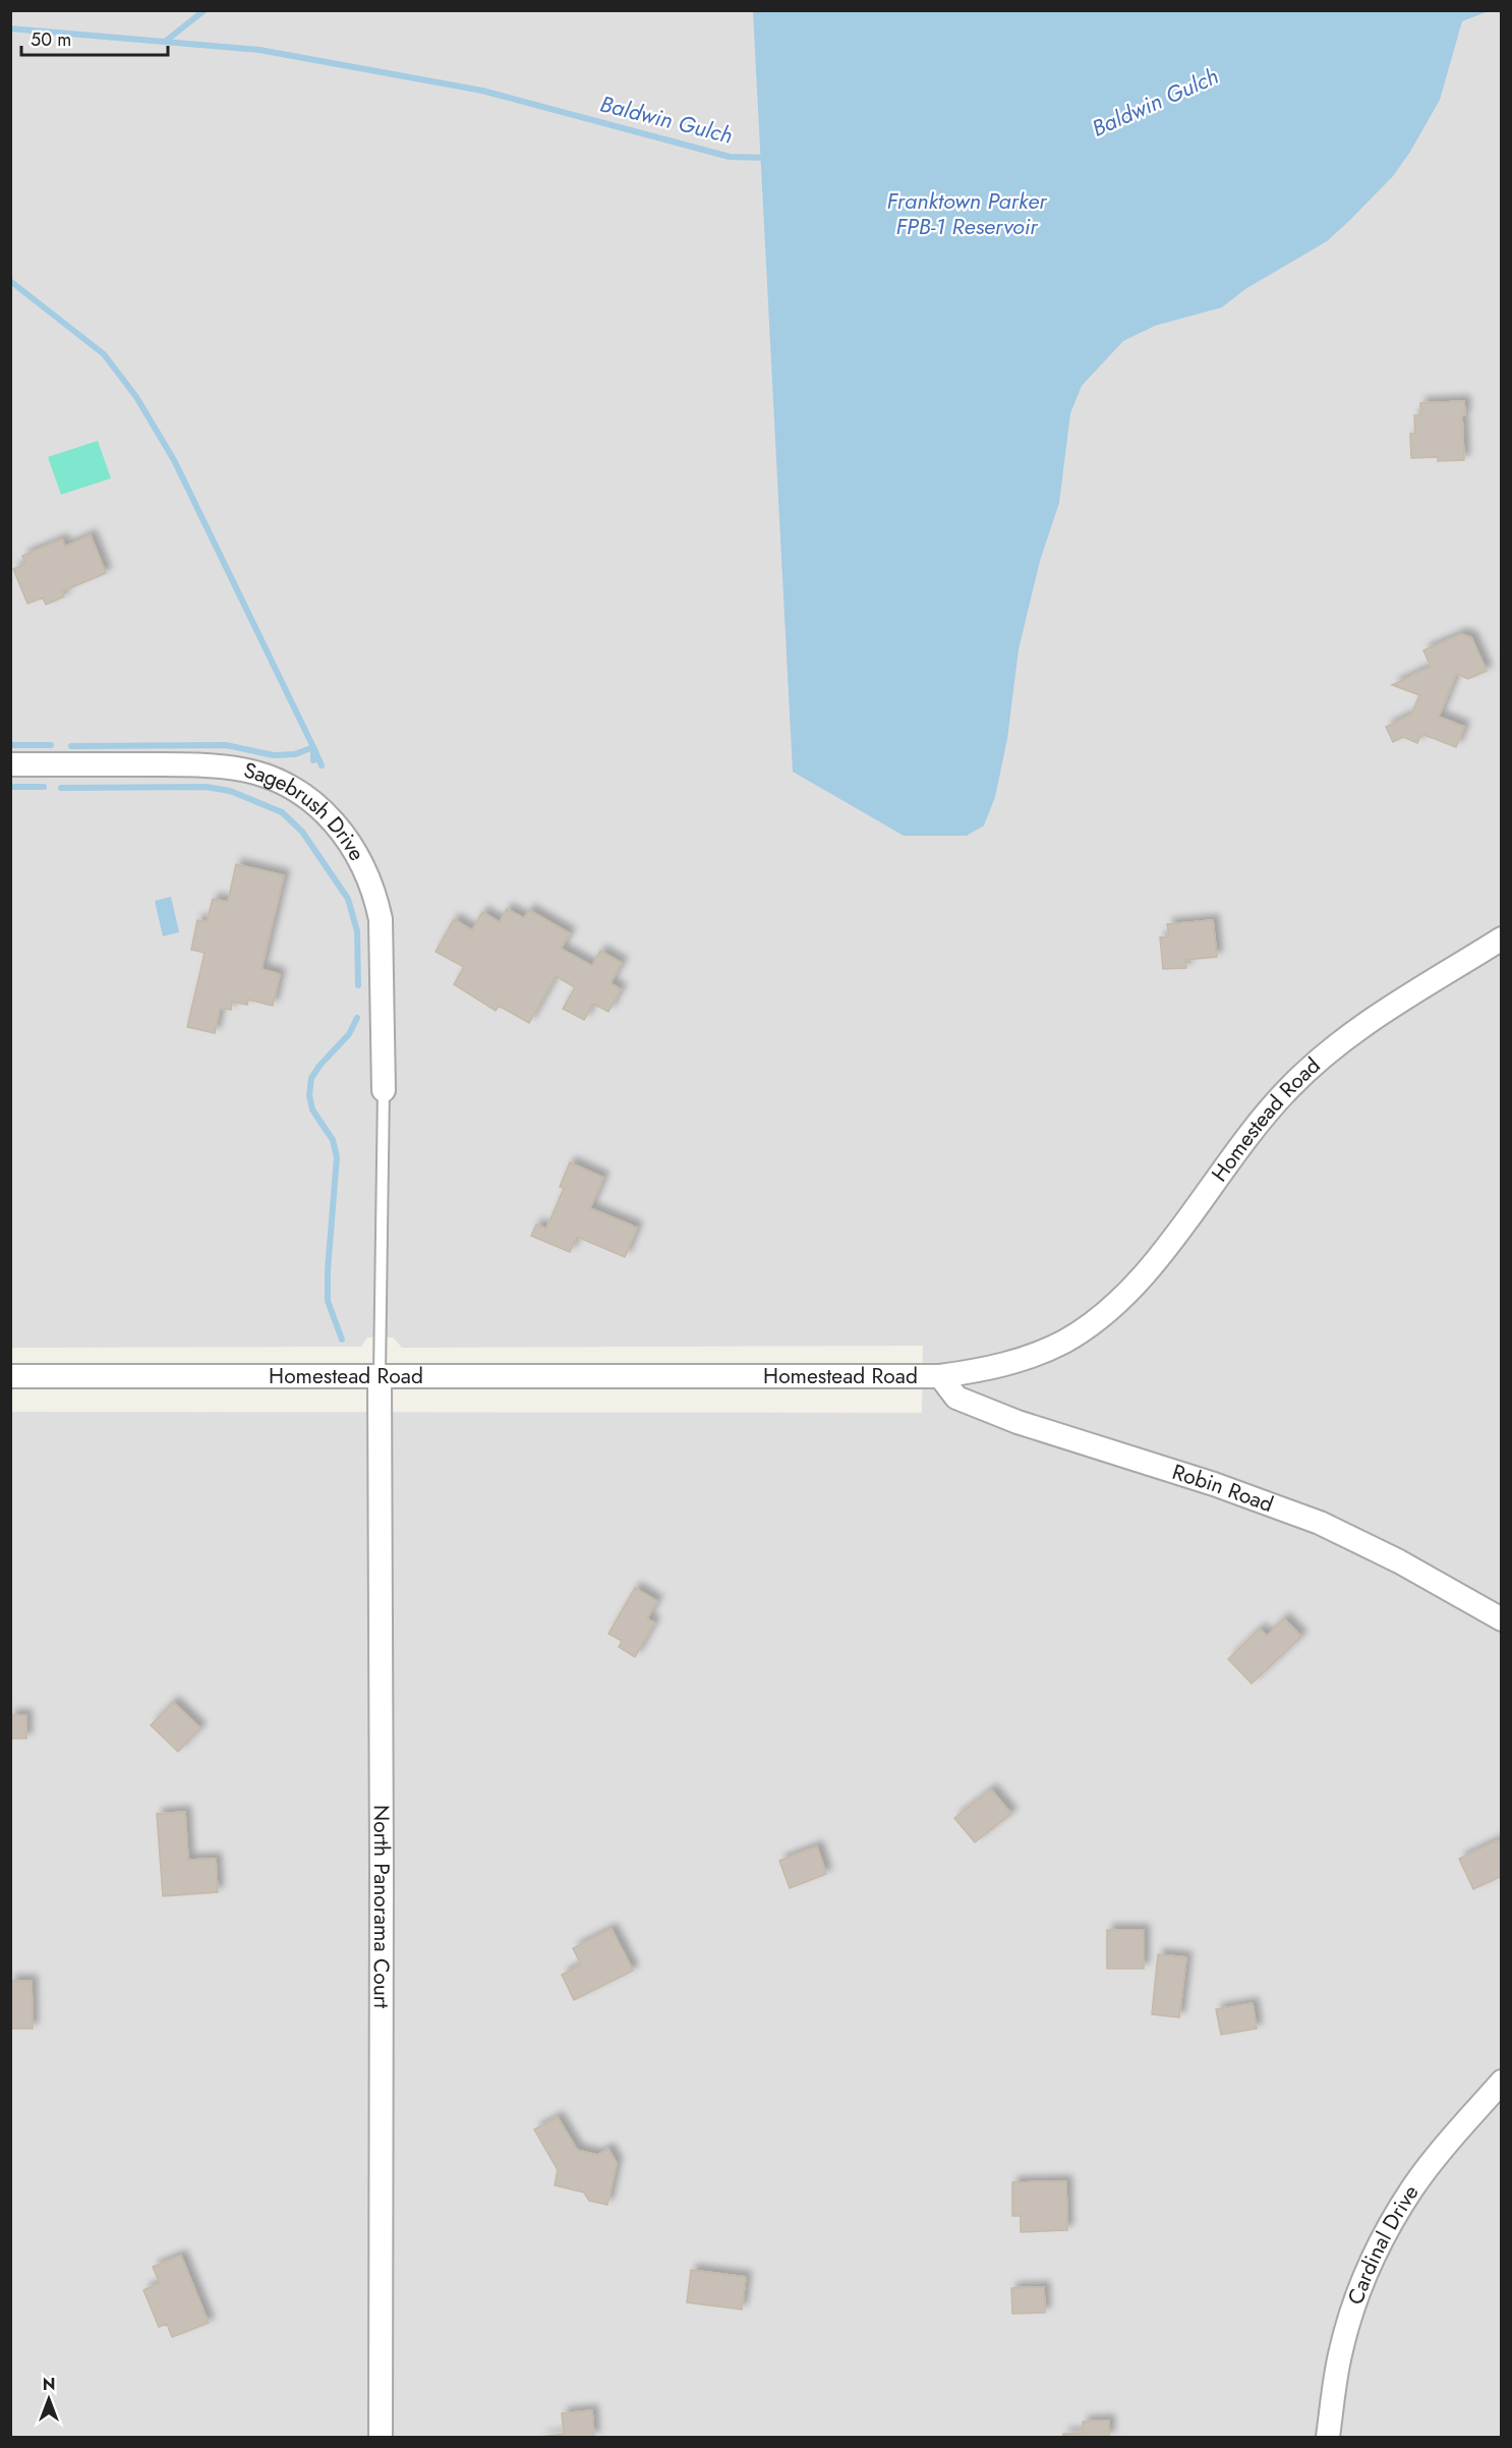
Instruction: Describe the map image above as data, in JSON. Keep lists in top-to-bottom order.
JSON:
{
  "streets": {
    "street": [
      "Sagebrush Drive",
      "Homestead Road",
      "Robin Road",
      "North Panorama Court",
      "Cardinal Drive"
    ]
  },
  "crossings": [
    ["Homestead Road", "Robin Road"],
    ["Homestead Road", "North Panorama Court"]
  ],
  "water": ["Baldwin Gulch", "Franktown Parker FPB-1 Reservoir"],
  "scale_bar": "50 m",
  "north": "top"
}
